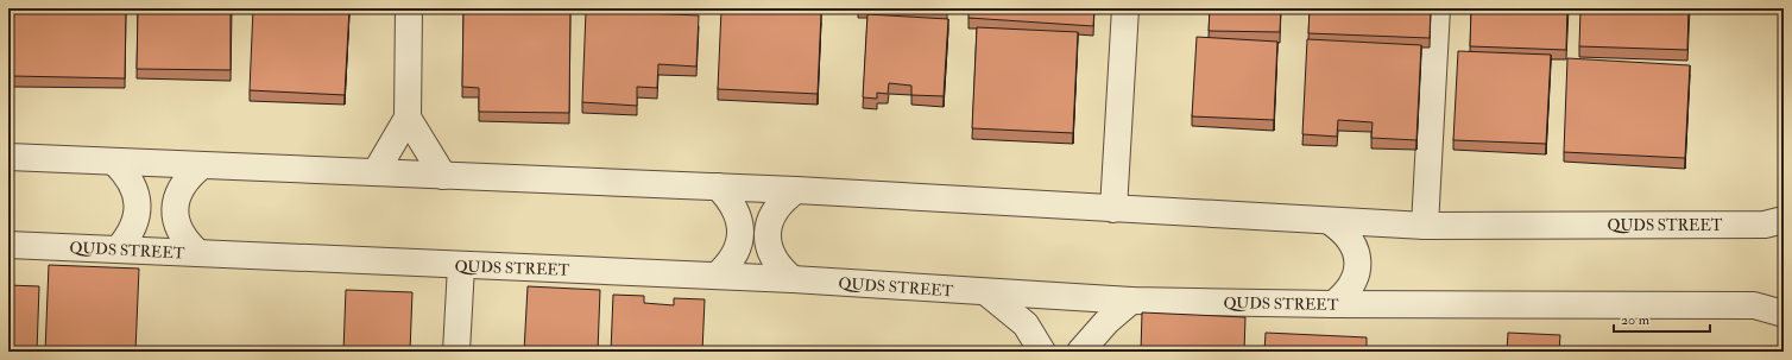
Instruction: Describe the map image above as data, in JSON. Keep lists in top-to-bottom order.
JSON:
{
  "streets": {
    "street": ["QUDS STREET"]
  },
  "scale_bar": "20 m"
}
